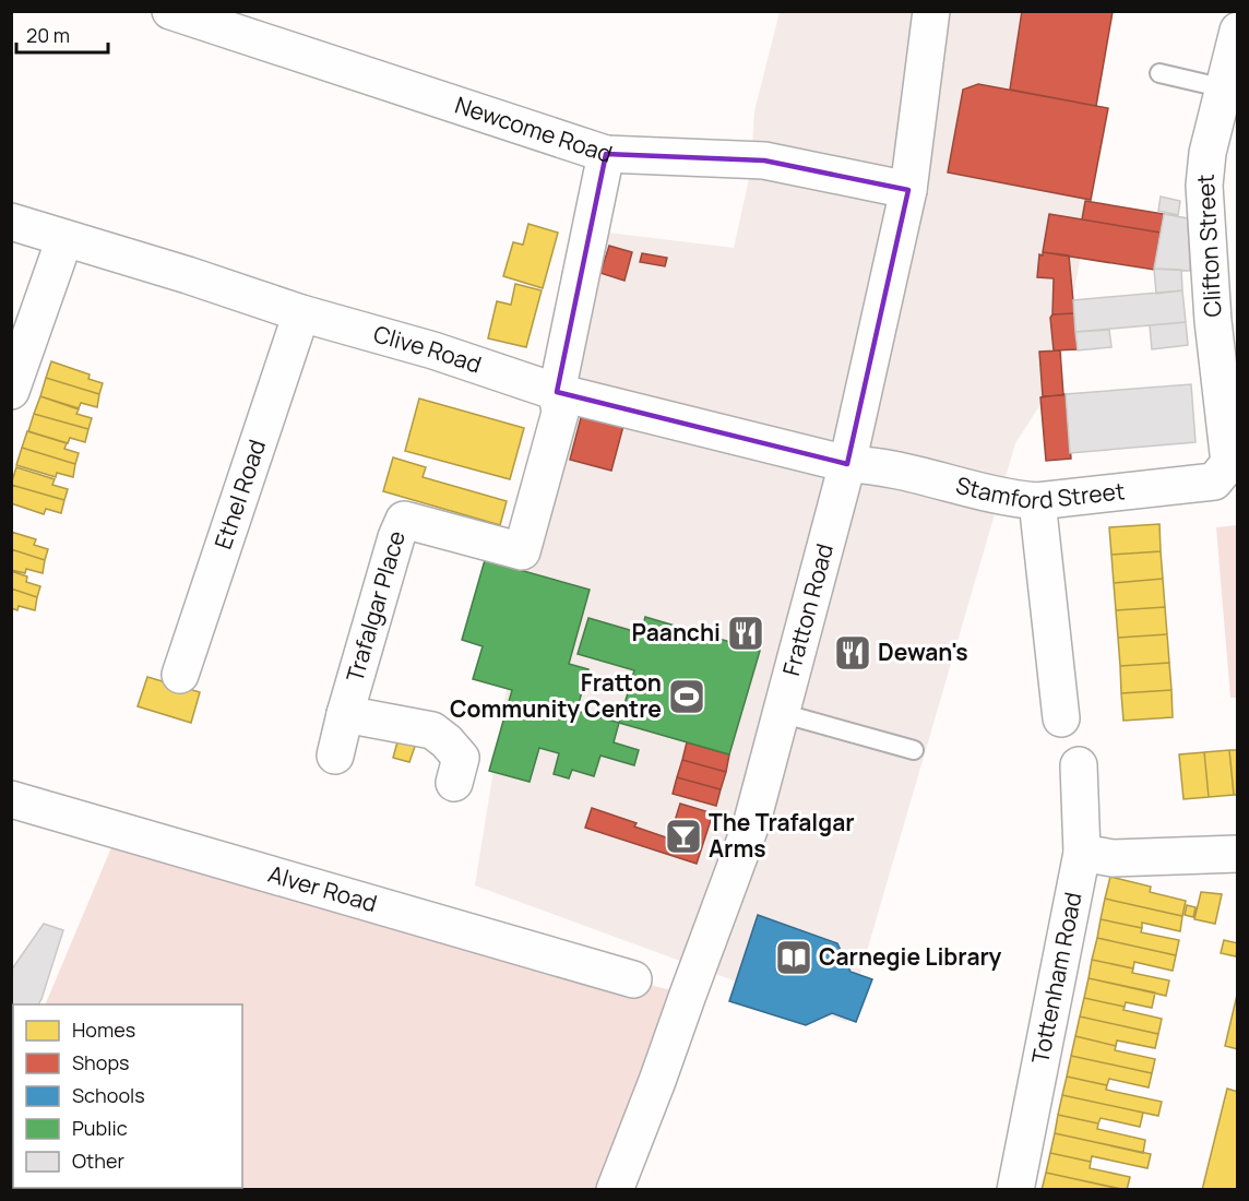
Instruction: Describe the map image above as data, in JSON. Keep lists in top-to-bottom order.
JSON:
{
  "streets": {
    "street": [
      "Newcome Road",
      "Clifton Street",
      "Clive Road",
      "Stamford Street",
      "Ethel Road",
      "Trafalgar Place",
      "Fratton Road",
      "Alver Road",
      "Tottenham Road"
    ]
  },
  "crossings": [
    ["Newcome Road", "Trafalgar Place"],
    ["Newcome Road", "Fratton Road"],
    ["Clifton Street", "Stamford Street"],
    ["Clive Road", "Stamford Street"],
    ["Clive Road", "Ethel Road"],
    ["Clive Road", "Trafalgar Place"],
    ["Clive Road", "Fratton Road"],
    ["Stamford Street", "Fratton Road"]
  ],
  "places": {
    "restaurant": ["Paanchi", "Dewan's"],
    "sports": ["Fratton Community Centre"],
    "bar": ["The Trafalgar Arms"],
    "library": ["Carnegie Library"]
  },
  "legend": [
    "Homes",
    "Shops",
    "Schools",
    "Public",
    "Other"
  ],
  "scale_bar": "20 m"
}
